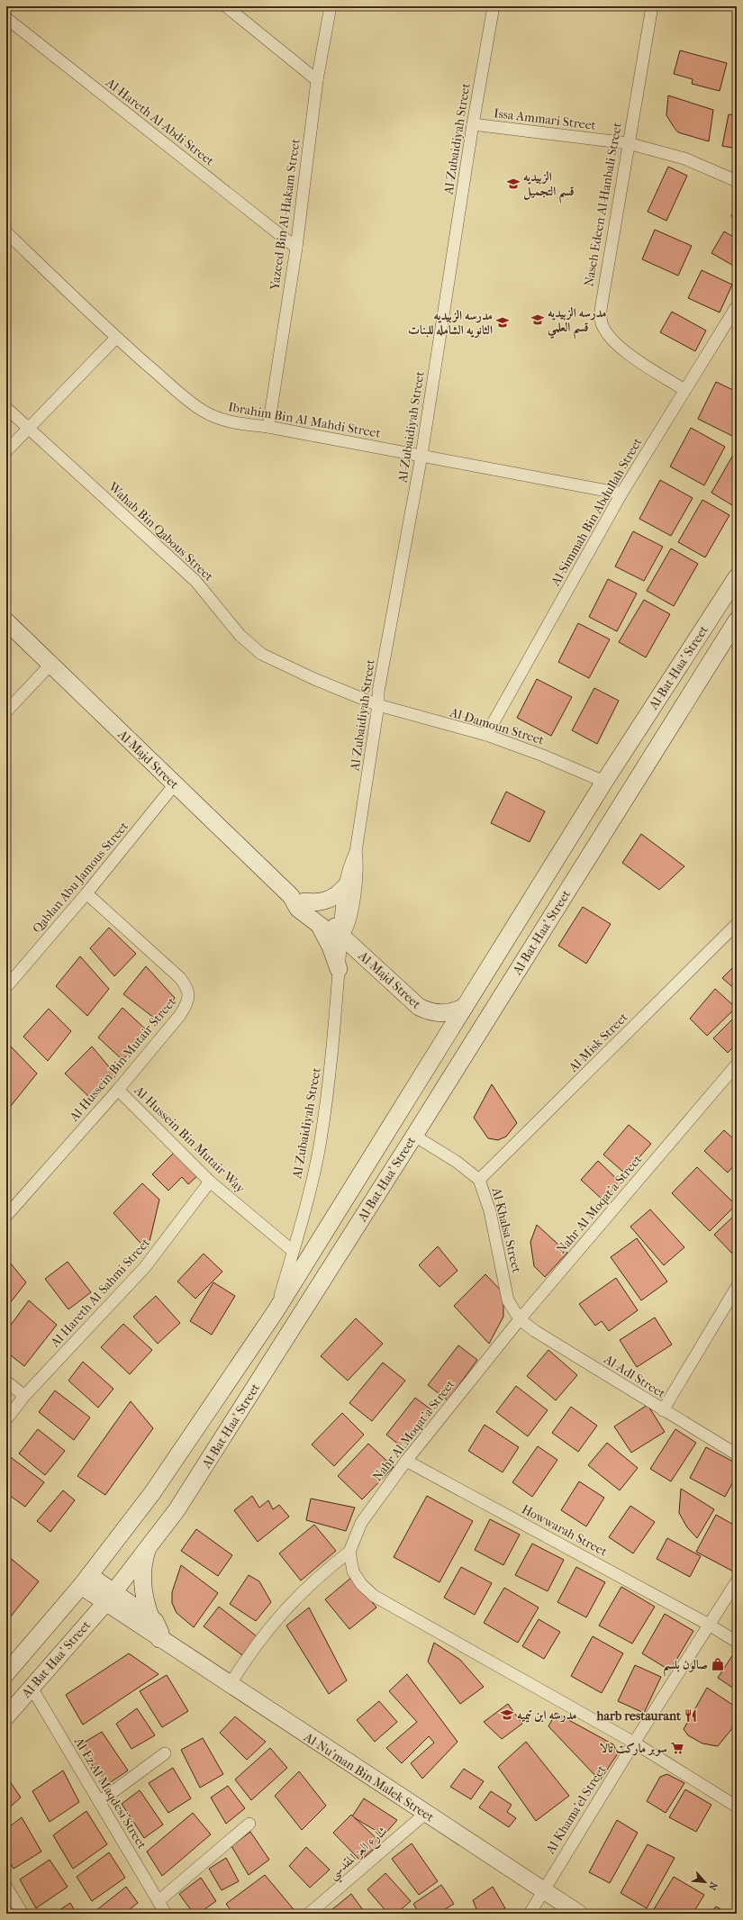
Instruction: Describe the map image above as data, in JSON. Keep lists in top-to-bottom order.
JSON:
{
  "streets": {
    "street": [
      "Issa Ammari Street",
      "Al-Hareth Al-Abdi Street",
      "Al-Zubaidiyah Street",
      "Naseh Edeen Al-Hanbali Street",
      "Yazeed Bin Al-Hakam Street",
      "Ibrahim Bin Al-Mahdi Street",
      "Al-Simmah Bin Abdullah Street",
      "Wahab Bin Qabous Street",
      "Al-Bat-Haa’ Street",
      "Al-Damoun Street",
      "Al-Majd Street",
      "Qablan Abu Jamous Street",
      "Al-Misk Street",
      "Al-Hussein Bin Mutair Street",
      "Al-Hussein Bin Mutair Way",
      "Nahr Al-Moqat'a Street",
      "Al-Khalsa Street",
      "Al-Hareth Al-Sahmi Street",
      "Al-Adl Street",
      "Howwarah Street",
      "Al-Nu'man Bin Malek Street",
      "Al-Ez Al-Maqdesi Street",
      "Al-Khama'el Street",
      "شارع العز المقدسي"
    ]
  },
  "crossings": [
    ["Issa Ammari Street", "Al-Zubaidiyah Street"],
    ["Issa Ammari Street", "Naseh Edeen Al-Hanbali Street"],
    ["Al-Hareth Al-Abdi Street", "Yazeed Bin Al-Hakam Street"],
    ["Al-Zubaidiyah Street", "Ibrahim Bin Al-Mahdi Street"],
    ["Al-Zubaidiyah Street", "Wahab Bin Qabous Street"],
    ["Al-Zubaidiyah Street", "Al-Bat-Haa’ Street"],
    ["Al-Zubaidiyah Street", "Al-Damoun Street"],
    ["Al-Zubaidiyah Street", "Al-Majd Street"],
    ["Al-Zubaidiyah Street", "Al-Hussein Bin Mutair Way"],
    ["Naseh Edeen Al-Hanbali Street", "Al-Simmah Bin Abdullah Street"],
    ["Yazeed Bin Al-Hakam Street", "Ibrahim Bin Al-Mahdi Street"],
    ["Ibrahim Bin Al-Mahdi Street", "Al-Simmah Bin Abdullah Street"],
    ["Al-Simmah Bin Abdullah Street", "Al-Damoun Street"],
    ["Wahab Bin Qabous Street", "Al-Damoun Street"],
    ["Al-Bat-Haa’ Street", "Al-Damoun Street"],
    ["Al-Bat-Haa’ Street", "Al-Majd Street"],
    ["Al-Bat-Haa’ Street", "Al-Khalsa Street"],
    ["Al-Bat-Haa’ Street", "Al-Nu'man Bin Malek Street"],
    ["Al-Bat-Haa’ Street", "Al-Ez Al-Maqdesi Street"],
    ["Al-Majd Street", "Qablan Abu Jamous Street"],
    ["Qablan Abu Jamous Street", "Al-Hussein Bin Mutair Street"],
    ["Al-Misk Street", "Al-Khalsa Street"],
    ["Al-Hussein Bin Mutair Street", "Al-Hussein Bin Mutair Way"],
    ["Al-Hussein Bin Mutair Way", "Al-Hareth Al-Sahmi Street"],
    ["Nahr Al-Moqat'a Street", "Al-Khalsa Street"],
    ["Nahr Al-Moqat'a Street", "Al-Adl Street"],
    ["Nahr Al-Moqat'a Street", "Howwarah Street"],
    ["Al-Khalsa Street", "Al-Adl Street"],
    ["Howwarah Street", "Al-Khama'el Street"],
    ["Al-Nu'man Bin Malek Street", "Al-Khama'el Street"],
    ["Al-Nu'man Bin Malek Street", "شارع العز المقدسي"]
  ],
  "places": {
    "school or university": [
      "الزبيديه قسم التجميل",
      "مدرسه الزبيديه قسم العلمي",
      "مدرسه الزبيديه الثانويه الشامله للبنات",
      "مدرسه ابن تيميه"
    ],
    "shop": ["صالون بلسم"],
    "restaurant": ["harb restaurant"],
    "supermarket": ["سوبر ماركت تالا"]
  },
  "north": "bottom right"
}
